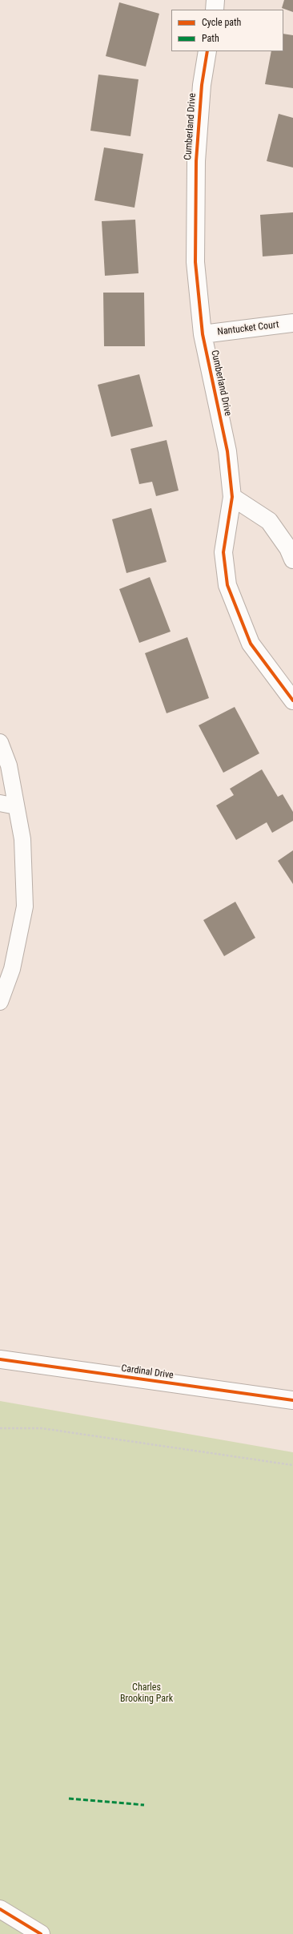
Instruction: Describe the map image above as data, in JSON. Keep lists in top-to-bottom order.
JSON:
{
  "streets": {
    "street": ["Cumberland Drive", "Nantucket Court", "Cardinal Drive"]
  },
  "crossings": [
    ["Cumberland Drive", "Nantucket Court"]
  ],
  "parks": ["Charles Brooking Park"],
  "legend": ["Cycle path", "Path"]
}
